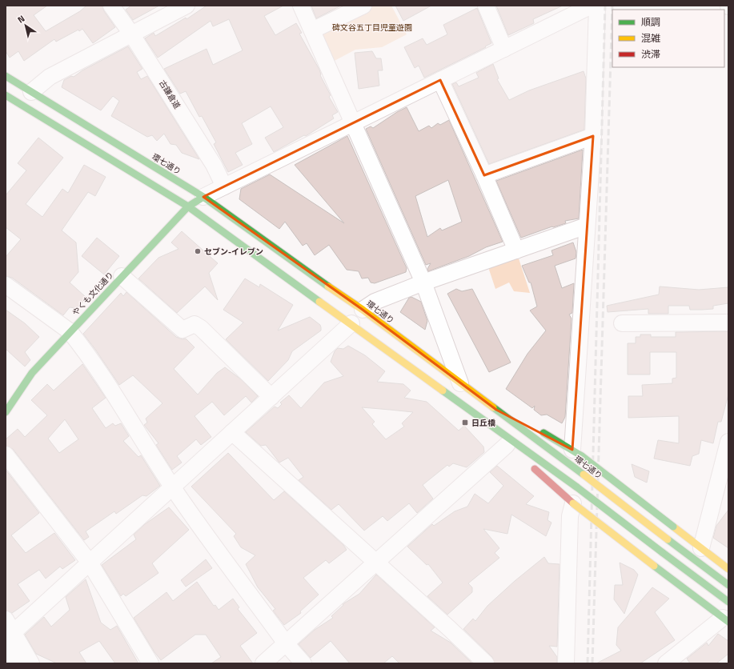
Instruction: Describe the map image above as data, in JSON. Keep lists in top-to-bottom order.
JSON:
{
  "streets": {
    "main road": ["環七通り", "やくも文化通り"],
    "street": ["古鎌倉道"]
  },
  "crossings": [
    ["環七通り", "やくも文化通り"]
  ],
  "parks": ["碑文谷五丁目児童遊園"],
  "places": {
    "other": ["セブン-イレブン"],
    "transit": ["日丘橋"]
  },
  "legend": ["順調", "混雑", "渋滞"],
  "north": "top left"
}
